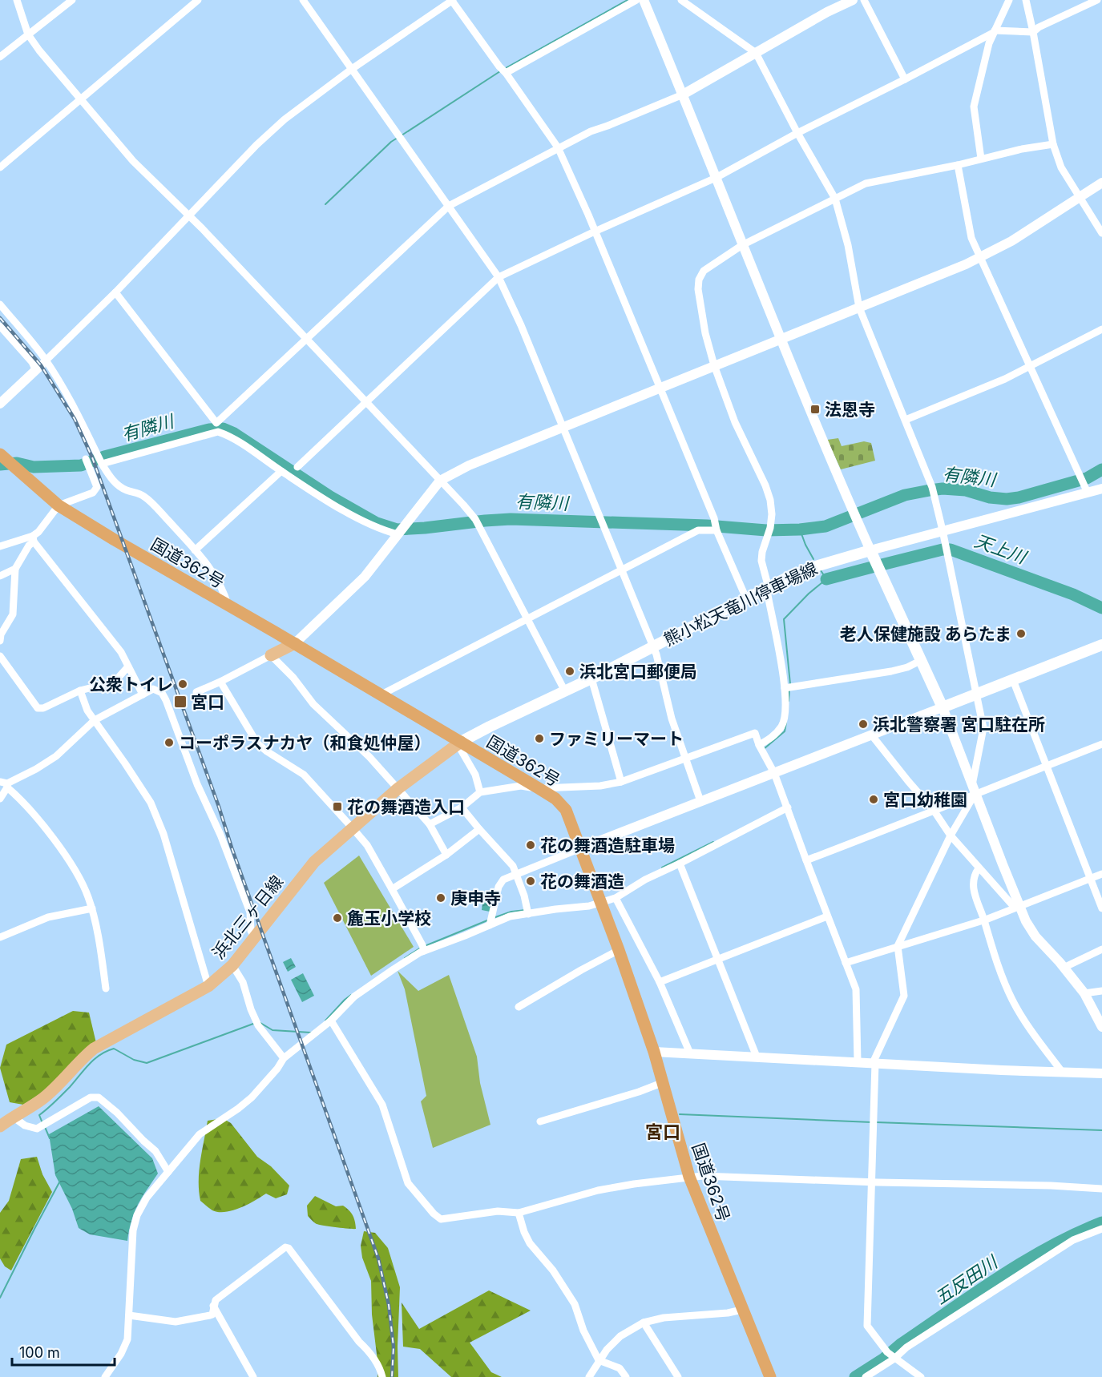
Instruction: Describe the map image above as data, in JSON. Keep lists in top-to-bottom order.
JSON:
{
  "streets": {
    "highway": ["国道362号"],
    "main road": ["熊小松天竜川停車場線", "浜北三ヶ日線"]
  },
  "crossings": [
    ["国道362号", "熊小松天竜川停車場線"],
    ["国道362号", "浜北三ヶ日線"],
    ["熊小松天竜川停車場線", "浜北三ヶ日線"]
  ],
  "districts": ["宮口"],
  "water": ["有隣川", "天上川", "五反田川"],
  "places": {
    "transit": ["法恩寺", "宮口", "花の舞酒造入口"],
    "other": [
      "老人保健施設 あらたま",
      "浜北宮口郵便局",
      "公衆トイレ",
      "浜北警察署 宮口駐在所",
      "ファミリーマート",
      "コーポラスナカヤ（和食処仲屋）",
      "宮口幼稚園",
      "花の舞酒造駐車場",
      "花の舞酒造",
      "庚申寺",
      "麁玉小学校"
    ]
  },
  "scale_bar": "100 m"
}
